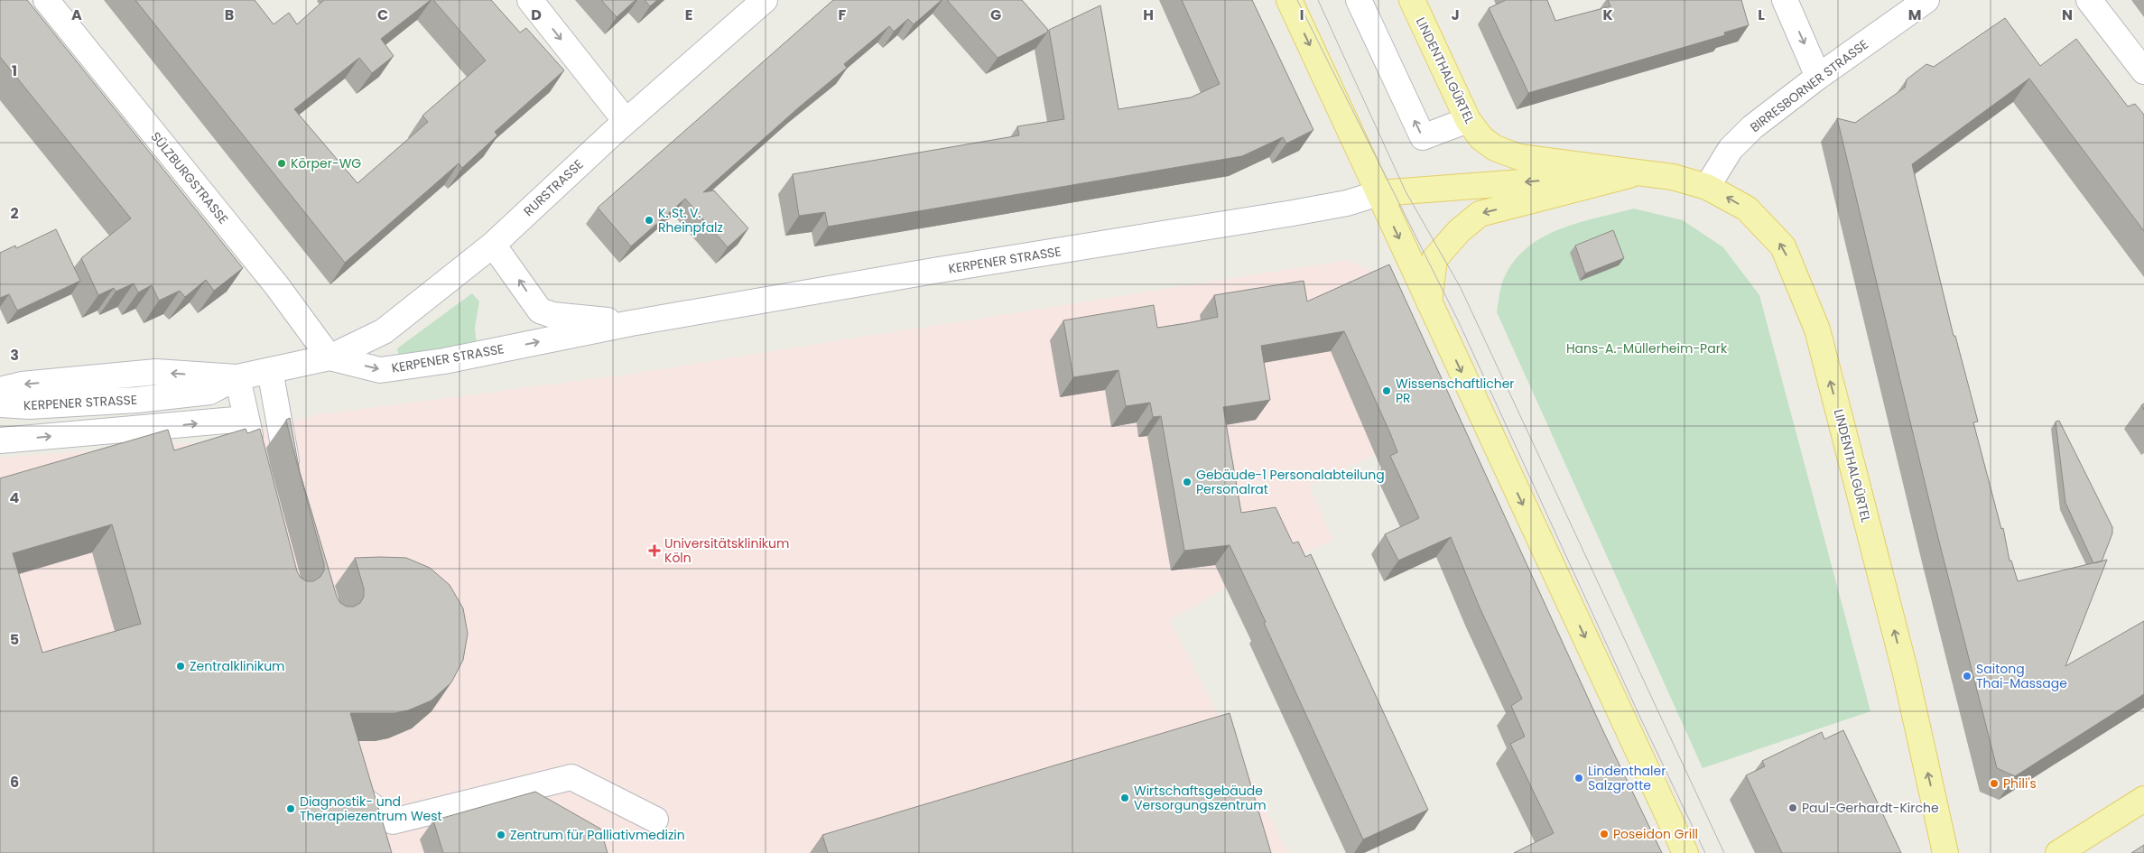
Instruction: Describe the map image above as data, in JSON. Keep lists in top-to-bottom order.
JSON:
{
  "streets": {
    "main road": ["LINDENTHALGÜRTEL"],
    "street": [
      "BIRRESBORNER STRASSE",
      "SÜLZBURGSTRASSE",
      "RURSTRASSE",
      "KERPENER STRASSE"
    ]
  },
  "crossings": [
    ["LINDENTHALGÜRTEL", "BIRRESBORNER STRASSE"],
    ["LINDENTHALGÜRTEL", "KERPENER STRASSE"],
    ["SÜLZBURGSTRASSE", "RURSTRASSE"],
    ["SÜLZBURGSTRASSE", "KERPENER STRASSE"],
    ["RURSTRASSE", "KERPENER STRASSE"]
  ],
  "parks": ["Hans-A.-Müllerheim-Park"],
  "places": {
    "other": [
      "Körper-WG",
      "K. St. V. Rheinpfalz",
      "Wissenschaftlicher PR",
      "Gebäude-1 Personalabteilung Personalrat",
      "Zentralklinikum",
      "Saitong Thai-Massage",
      "Lindenthaler Salzgrotte",
      "Phili's",
      "Wirtschaftsgebäude Versorgungszentrum",
      "Paul-Gerhardt-Kirche",
      "Diagnostik- und Therapiezentrum West",
      "Poseidon Grill",
      "Zentrum für Palliativmedizin"
    ],
    "health": ["Universitätsklinikum Köln"]
  },
  "grid": {
    "columns": [
      "A",
      "B",
      "C",
      "D",
      "E",
      "F",
      "G",
      "H",
      "I",
      "J",
      "K",
      "L",
      "M",
      "N"
    ],
    "rows": [
      "1",
      "2",
      "3",
      "4",
      "5",
      "6"
    ]
  }
}
